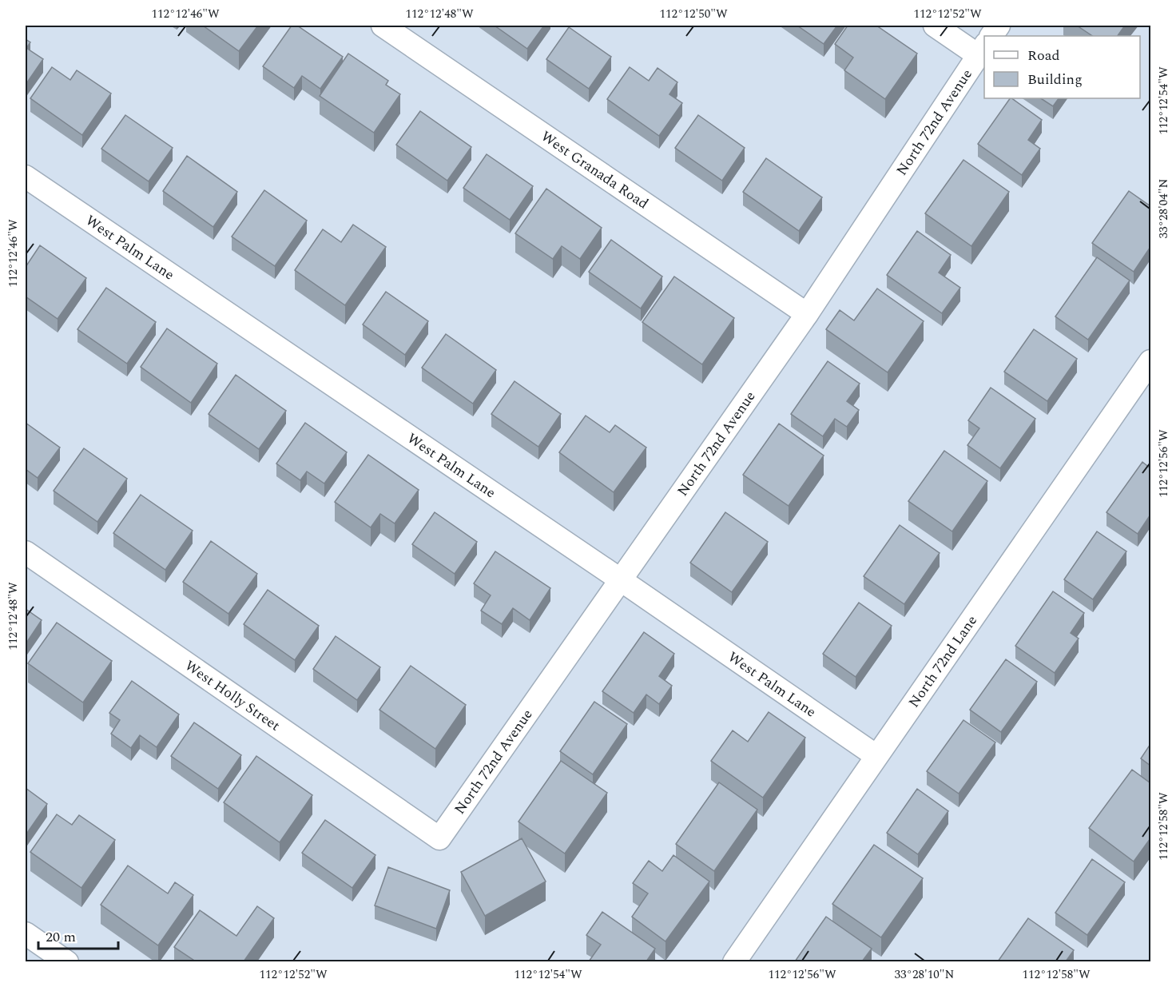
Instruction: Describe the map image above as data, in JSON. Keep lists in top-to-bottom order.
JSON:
{
  "streets": {
    "street": [
      "North 72nd Avenue",
      "West Granada Road",
      "West Palm Lane",
      "North 72nd Lane",
      "West Holly Street"
    ]
  },
  "crossings": [
    ["North 72nd Avenue", "West Granada Road"],
    ["North 72nd Avenue", "West Palm Lane"],
    ["North 72nd Avenue", "West Holly Street"],
    ["West Palm Lane", "North 72nd Lane"]
  ],
  "legend": ["Road", "Building"],
  "scale_bar": "20 m",
  "coordinates": [
    "112°12'46\"W",
    "112°12'48\"W",
    "112°12'50\"W",
    "112°12'52\"W",
    "112°12'54\"W",
    "33°28'04\"N",
    "112°12'56\"W",
    "112°12'58\"W",
    "33°28'10\"N"
  ]
}
